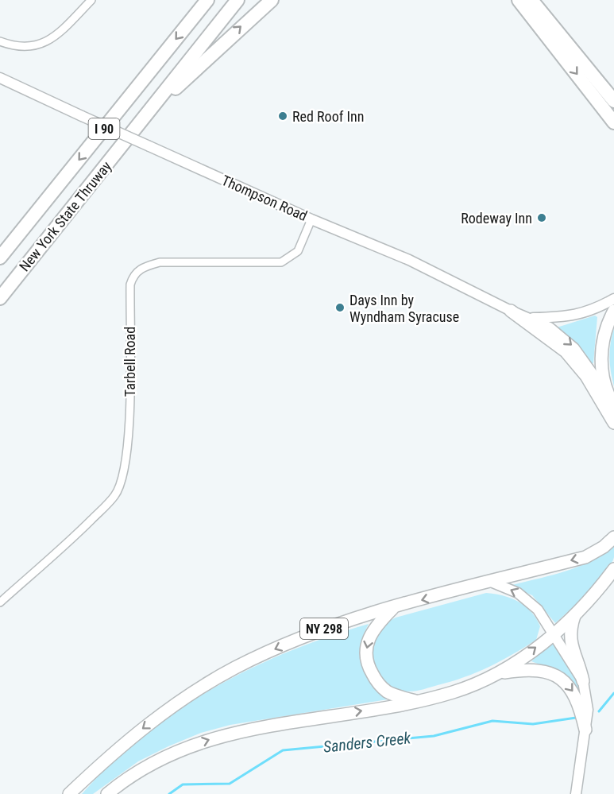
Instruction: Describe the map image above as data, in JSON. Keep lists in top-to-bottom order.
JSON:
{
  "streets": {
    "highway": ["I 90", "New York State Thruway"],
    "main road": ["NY 298"],
    "street": ["Thompson Road", "Tarbell Road"]
  },
  "crossings": [
    ["Thompson Road", "Tarbell Road"]
  ],
  "water": ["Sanders Creek"],
  "places": ["Red Roof Inn", "Rodeway Inn", "Days Inn by Wyndham Syracuse"]
}
